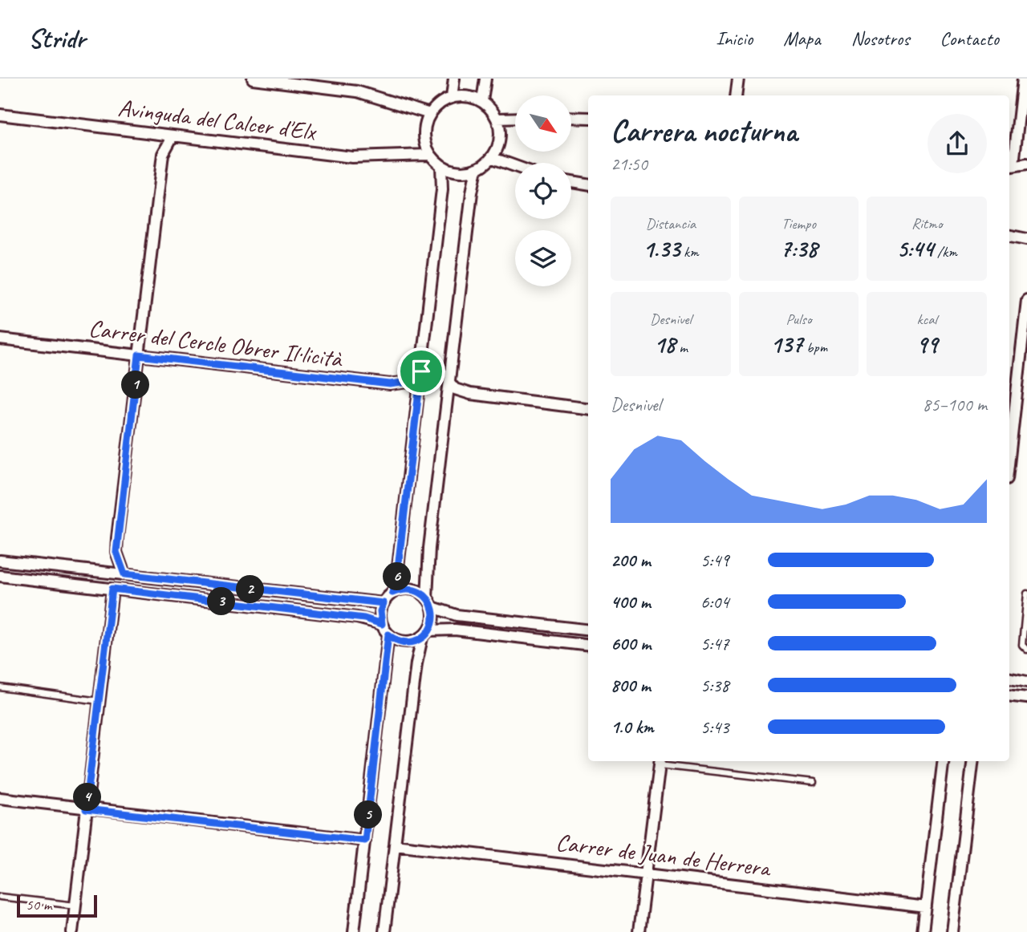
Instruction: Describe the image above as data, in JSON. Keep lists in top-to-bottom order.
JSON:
{
  "streets": {
    "street": ["Avinguda del Calcer d'Elx", "Carrer del Cercle Obrer Il·licità", "Carrer de Juan de Herrera"]
  },
  "scale_bar": "50 m",
  "north": "bottom right",
  "page": {
    "header": "Stridr",
    "nav": [
      "Inicio",
      "Mapa",
      "Nosotros",
      "Contacto"
    ],
    "heading": ["Carrera nocturna", "21:50"],
    "stats": [
      ["Distancia", "1.33 km"],
      ["Tiempo", "7:38"],
      ["Ritmo", "5:44 /km"],
      ["Desnivel", "18 m"],
      ["Pulso", "137 bpm"],
      ["kcal", "99"]
    ],
    "pins": [
      "1",
      "6",
      "2",
      "3",
      "4",
      "5"
    ],
    "chart": ["Desnivel", "85–100 m"],
    "list": [
      {
        "name": "200 m",
        "note": "5:49"
      },
      {
        "name": "400 m",
        "note": "6:04"
      },
      {
        "name": "600 m",
        "note": "5:47"
      },
      {
        "name": "800 m",
        "note": "5:38"
      },
      {
        "name": "1.0 km",
        "note": "5:43"
      }
    ],
    "scale": "50 m"
  }
}
